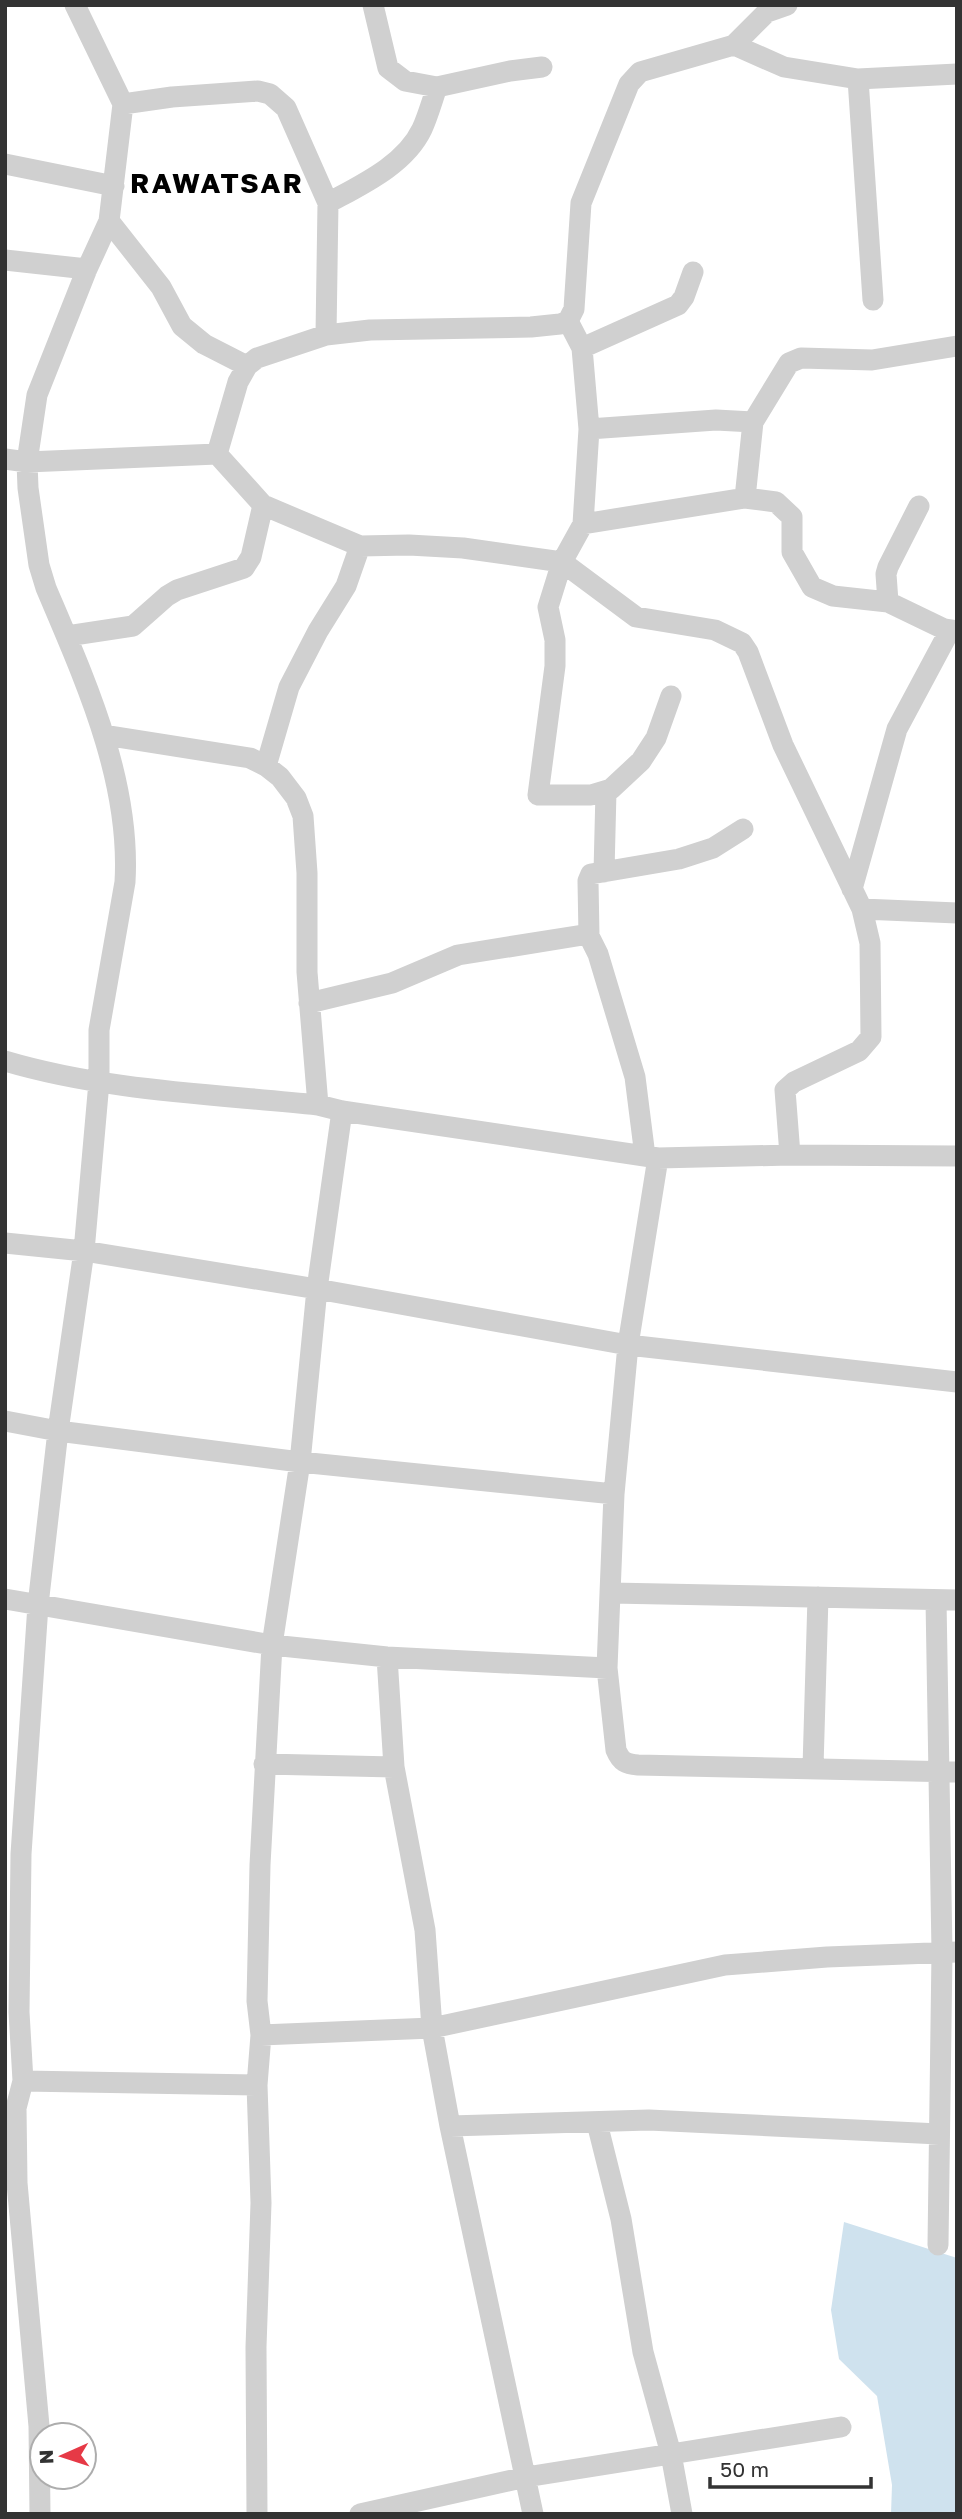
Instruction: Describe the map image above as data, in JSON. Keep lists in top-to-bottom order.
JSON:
{
  "districts": ["RAWATSAR"],
  "scale_bar": "50 m",
  "north": "left"
}
